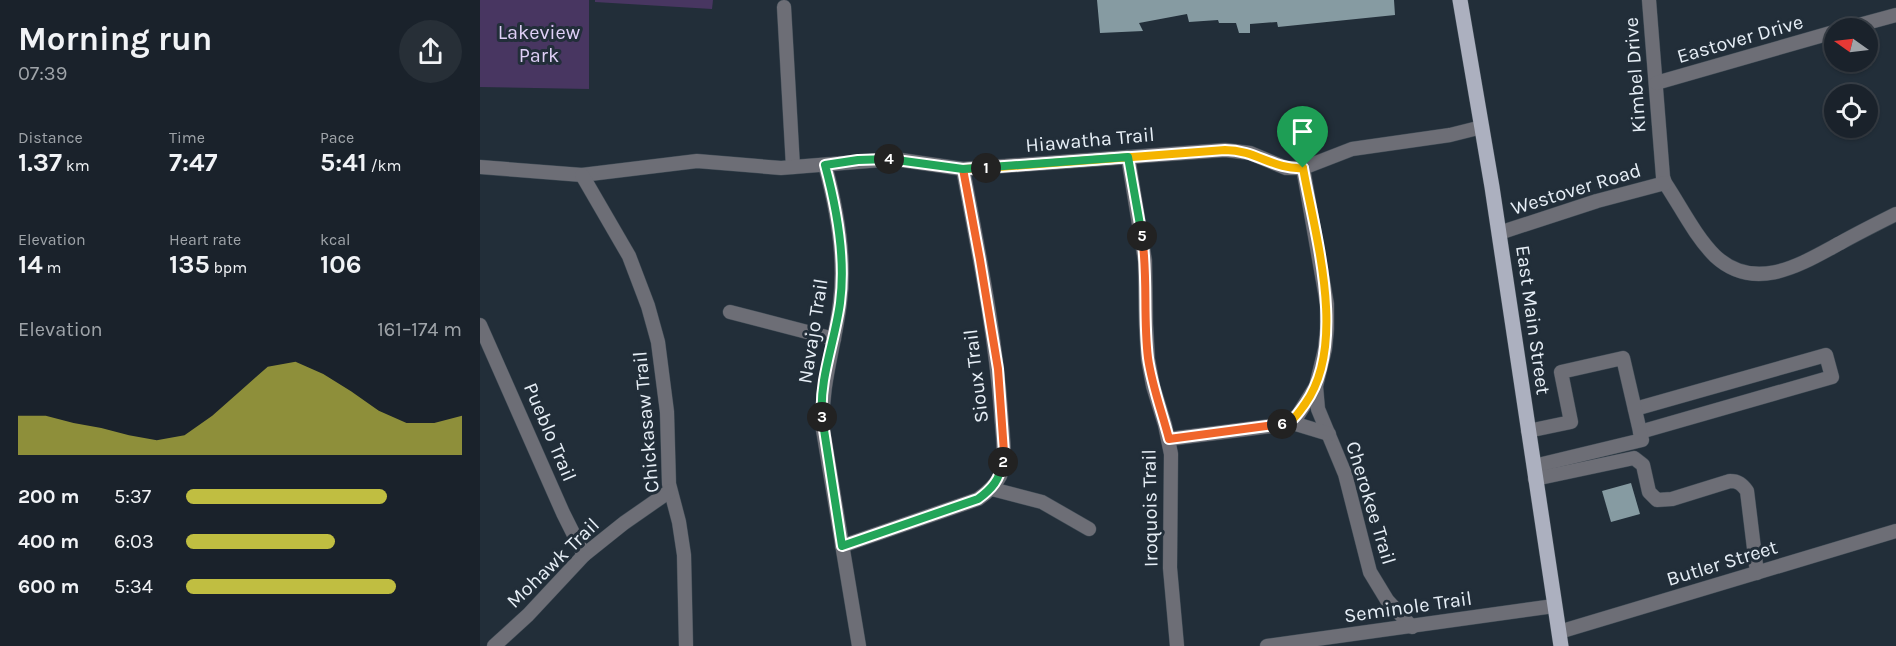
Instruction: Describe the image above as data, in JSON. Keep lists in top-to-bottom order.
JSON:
{
  "streets": {
    "main road": ["East Main Street"],
    "street": [
      "Eastover Drive",
      "Kimbel Drive",
      "Hiawatha Trail",
      "Westover Road",
      "Navajo Trail",
      "Sioux Trail",
      "Chickasaw Trail",
      "Pueblo Trail",
      "Cherokee Trail",
      "Iroquois Trail",
      "Mohawk Trail",
      "Butler Street",
      "Seminole Trail"
    ]
  },
  "crossings": [
    ["Eastover Drive", "Kimbel Drive"],
    ["Kimbel Drive", "Westover Road"],
    ["Hiawatha Trail", "Navajo Trail"],
    ["Hiawatha Trail", "Sioux Trail"],
    ["Hiawatha Trail", "Chickasaw Trail"],
    ["Hiawatha Trail", "Cherokee Trail"],
    ["Hiawatha Trail", "Iroquois Trail"],
    ["Westover Road", "East Main Street"],
    ["East Main Street", "Butler Street"],
    ["East Main Street", "Seminole Trail"],
    ["Chickasaw Trail", "Mohawk Trail"],
    ["Pueblo Trail", "Mohawk Trail"],
    ["Cherokee Trail", "Seminole Trail"]
  ],
  "parks": ["Lakeview Park"],
  "north": "left",
  "page": {
    "heading": ["Morning run", "07:39"],
    "stats": [
      ["Distance", "1.37 km"],
      ["Time", "7:47"],
      ["Pace", "5:41 /km"],
      ["Elevation", "14 m"],
      ["Heart rate", "135 bpm"],
      ["kcal", "106"]
    ],
    "pins": [
      "4",
      "1",
      "5",
      "3",
      "6",
      "2"
    ],
    "chart": ["Elevation", "161–174 m"],
    "list": [
      {
        "name": "200 m",
        "note": "5:37"
      },
      {
        "name": "400 m",
        "note": "6:03"
      },
      {
        "name": "600 m",
        "note": "5:34"
      }
    ]
  }
}
